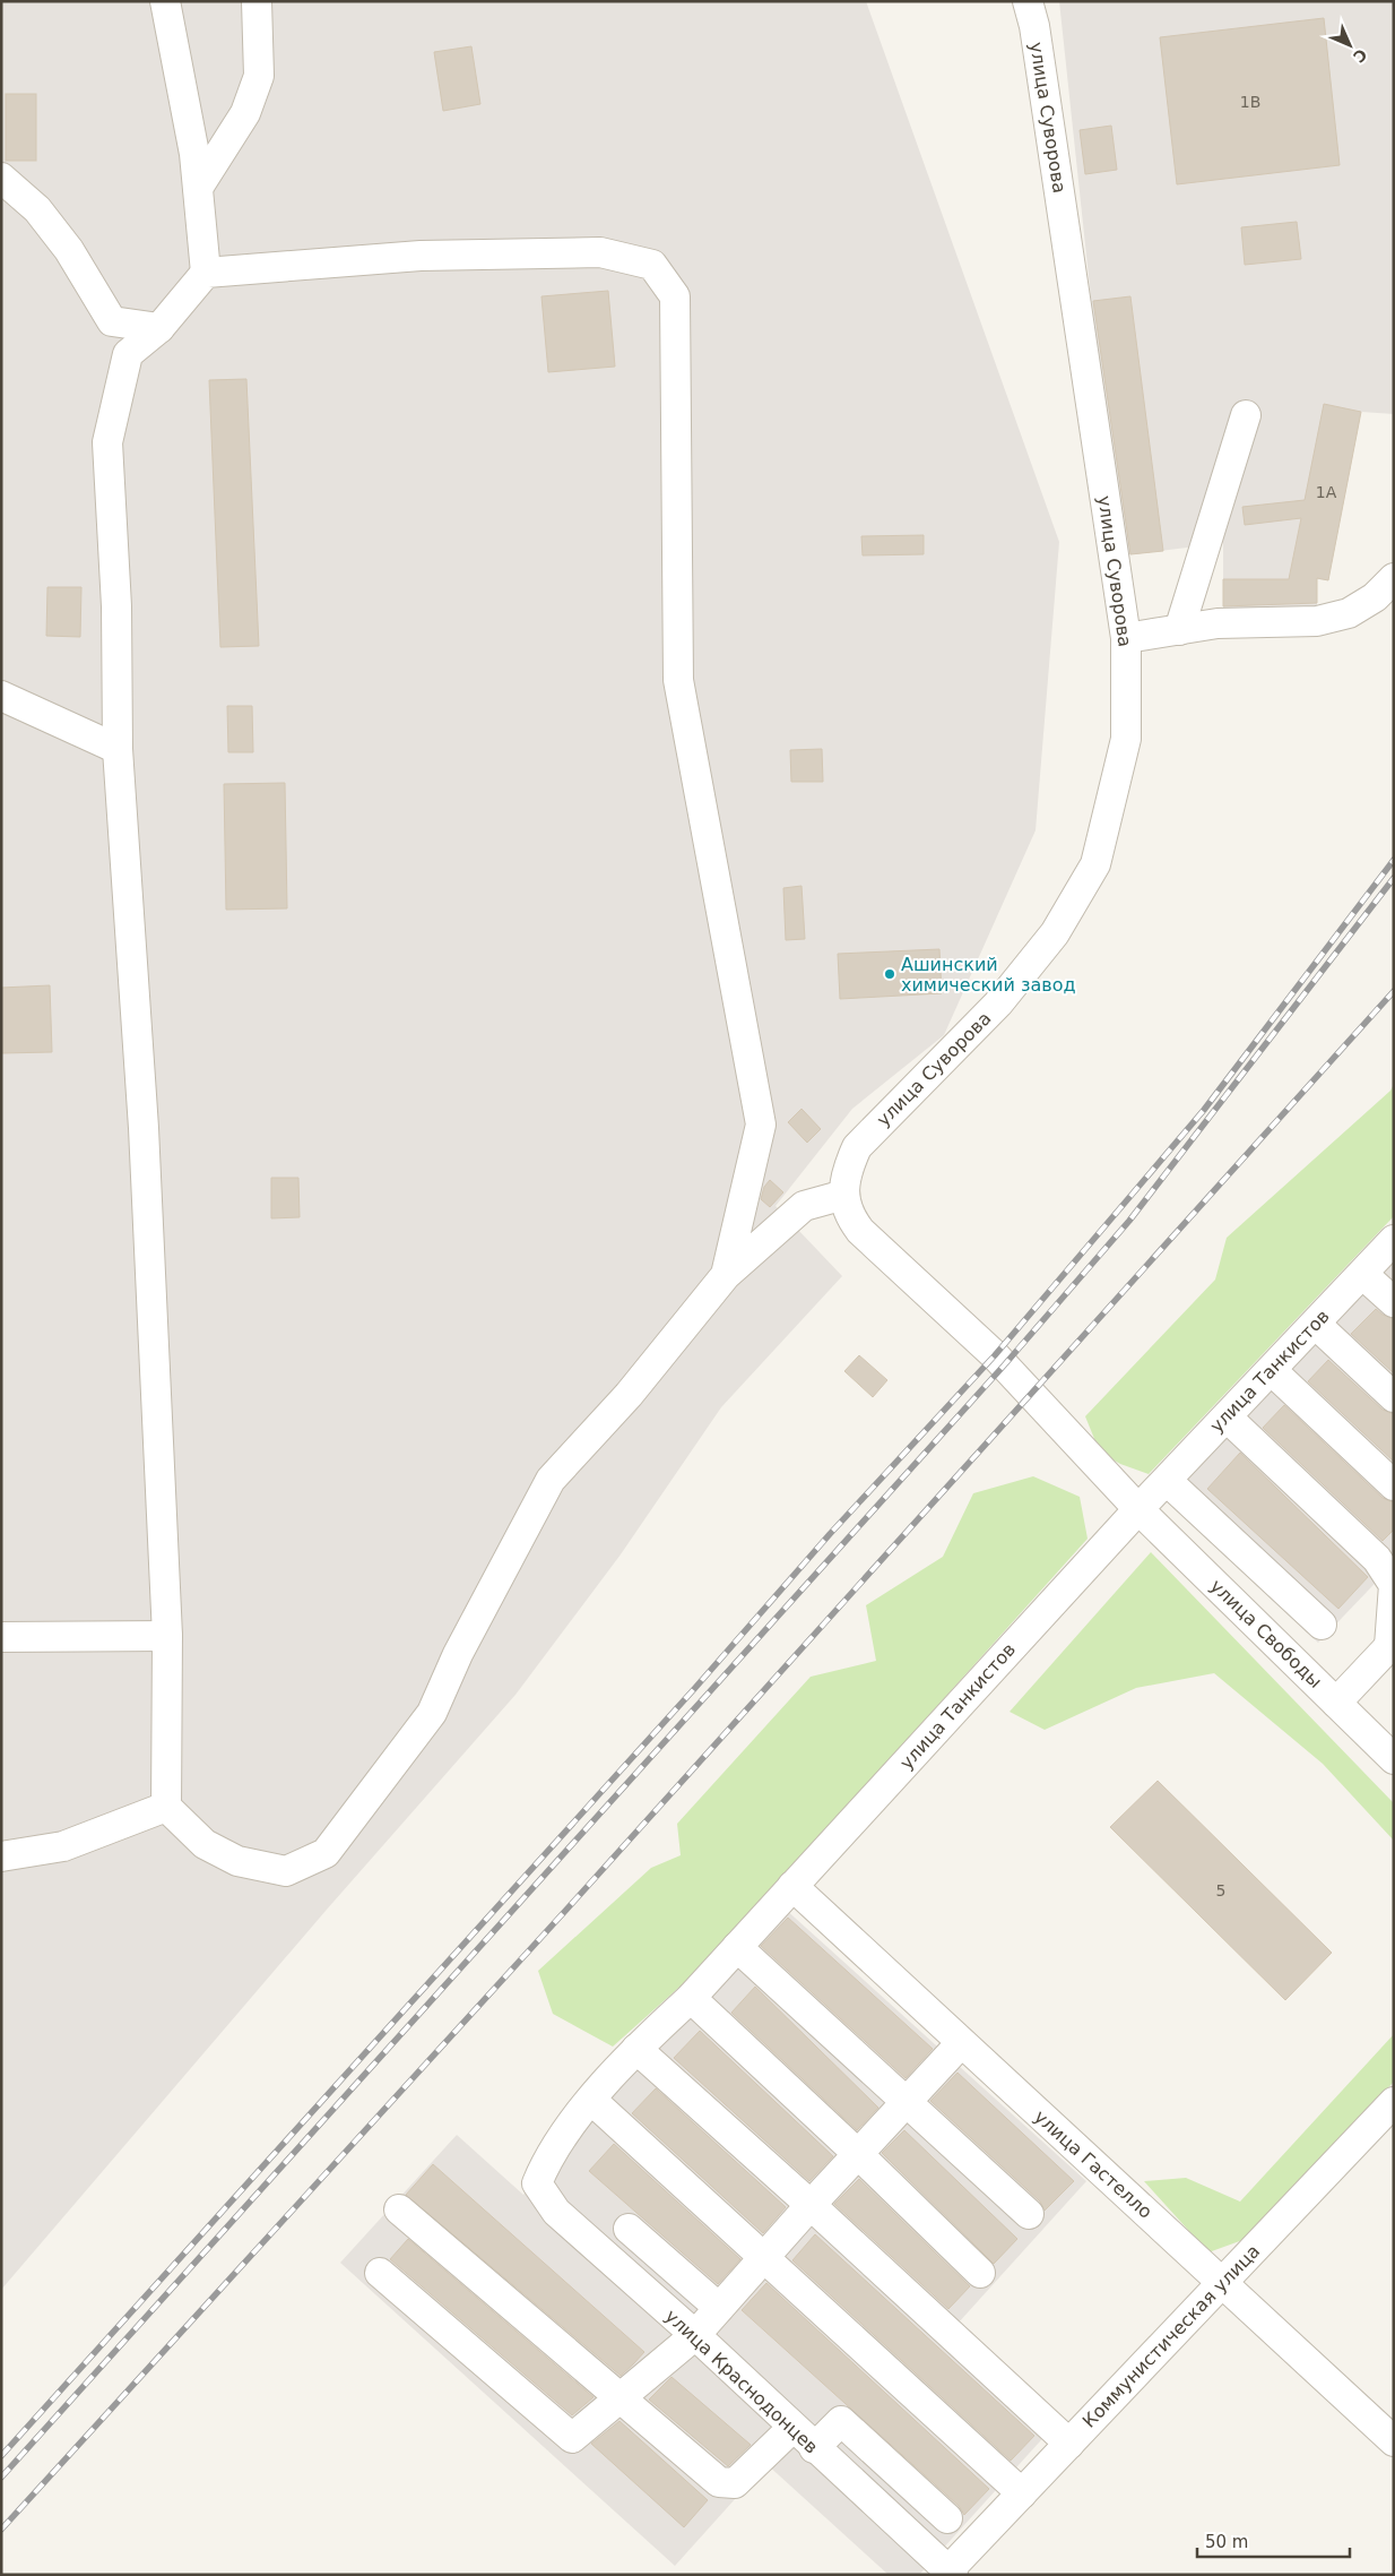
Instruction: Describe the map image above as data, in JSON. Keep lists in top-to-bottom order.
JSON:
{
  "streets": {
    "street": [
      "улица Суворова",
      "улица Танкистов",
      "улица Свободы",
      "улица Гастелло",
      "Коммунистическая улица",
      "улица Краснодонцев"
    ]
  },
  "crossings": [
    ["улица Суворова", "улица Танкистов"],
    ["улица Суворова", "улица Свободы"],
    ["улица Танкистов", "улица Свободы"],
    ["улица Танкистов", "улица Гастелло"],
    ["улица Танкистов", "улица Краснодонцев"],
    ["улица Гастелло", "Коммунистическая улица"],
    ["Коммунистическая улица", "улица Краснодонцев"]
  ],
  "places": ["Ашинский химический завод"],
  "house_numbers": ["1В", "1А", "5"],
  "scale_bar": "50 m",
  "north": "bottom right"
}
